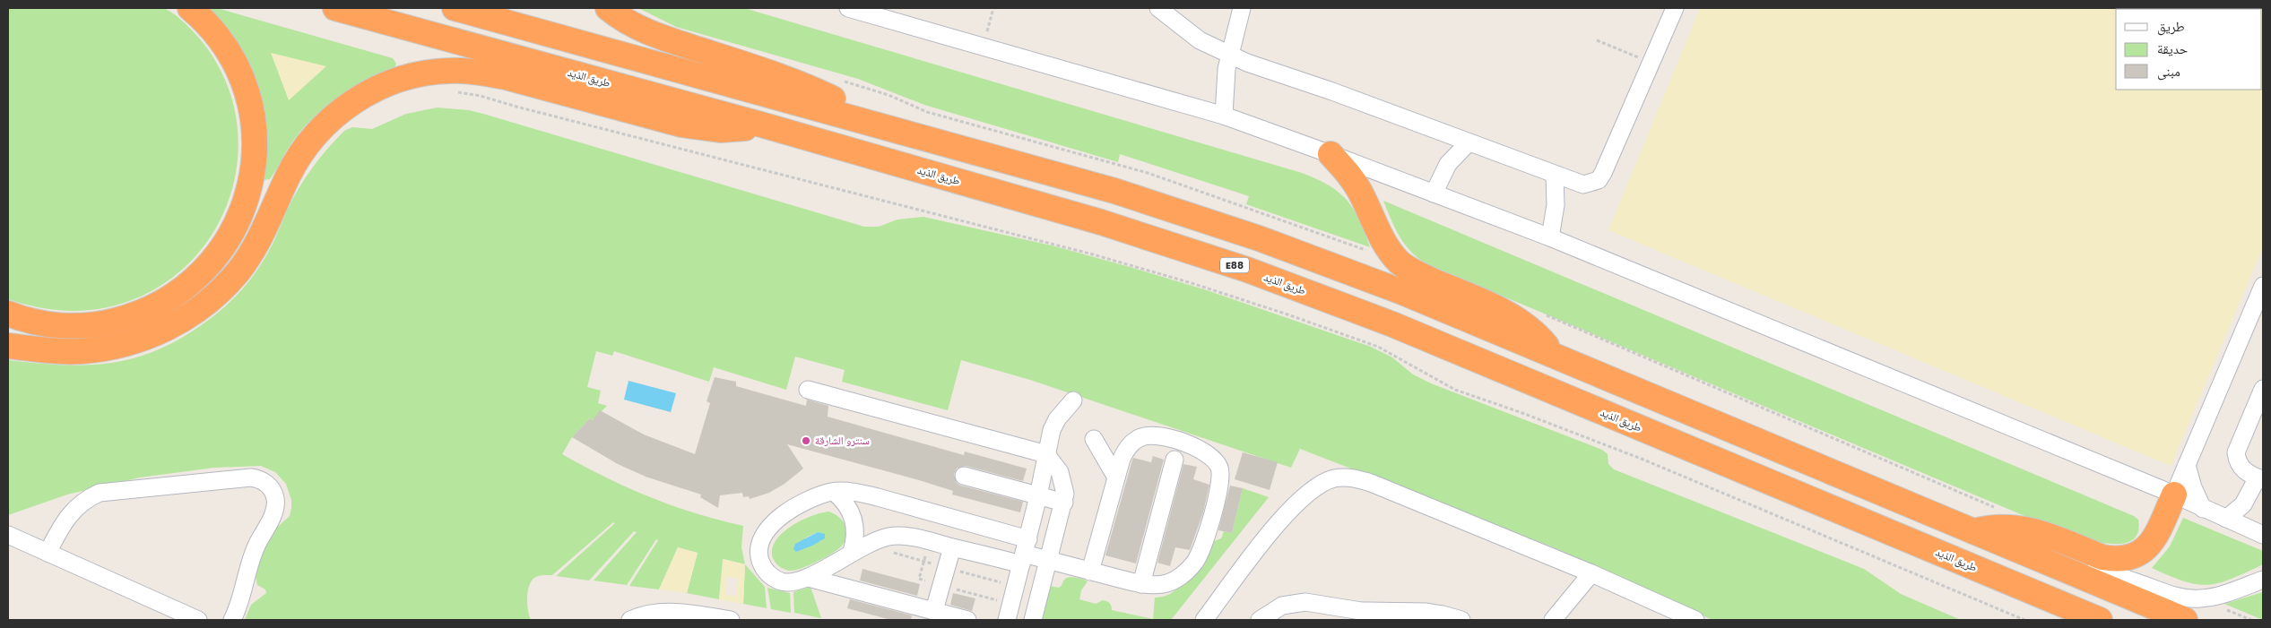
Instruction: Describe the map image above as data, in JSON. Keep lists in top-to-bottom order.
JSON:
{
  "streets": {
    "highway": ["طريق الذيد", "E88"]
  },
  "places": ["سنترو الشارقة"],
  "legend": ["طريق", "حديقة", "مبنى"]
}
